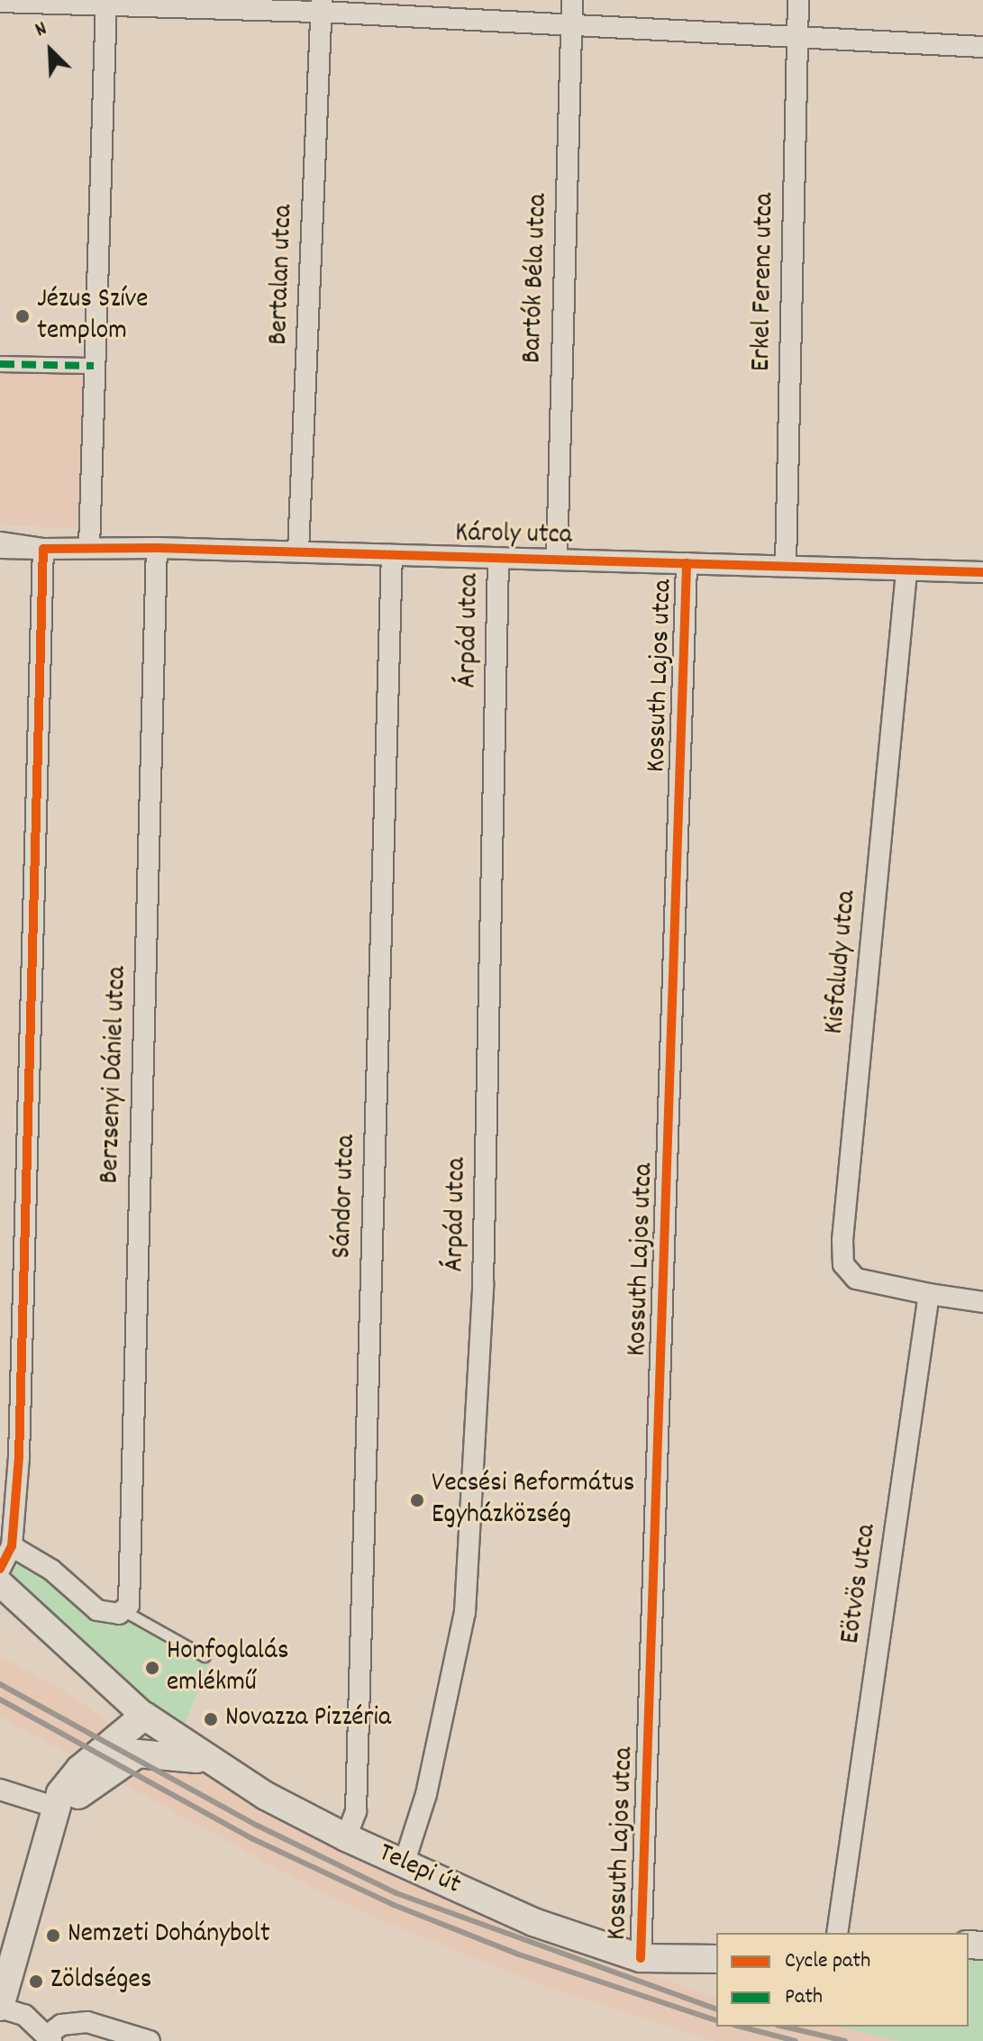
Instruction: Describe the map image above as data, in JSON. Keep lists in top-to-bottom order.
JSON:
{
  "streets": {
    "main road": ["Telepi út"],
    "street": [
      "Bertalan utca",
      "Bartók Béla utca",
      "Erkel Ferenc utca",
      "Károly utca",
      "Árpád utca",
      "Kossuth Lajos utca",
      "Kisfaludy utca",
      "Berzsenyi Dániel utca",
      "Sándor utca",
      "Eötvös utca"
    ]
  },
  "crossings": [
    ["Bertalan utca", "Károly utca"],
    ["Bartók Béla utca", "Károly utca"],
    ["Erkel Ferenc utca", "Károly utca"],
    ["Károly utca", "Árpád utca"],
    ["Károly utca", "Kossuth Lajos utca"],
    ["Károly utca", "Kisfaludy utca"],
    ["Károly utca", "Berzsenyi Dániel utca"],
    ["Károly utca", "Sándor utca"],
    ["Árpád utca", "Telepi út"],
    ["Kossuth Lajos utca", "Telepi út"],
    ["Kisfaludy utca", "Eötvös utca"],
    ["Sándor utca", "Telepi út"]
  ],
  "places": [
    "Jézus Szíve templom",
    "Vecsési Református Egyházközség",
    "Honfoglalás emlékmű",
    "Novazza Pizzéria",
    "Nemzeti Dohánybolt",
    "Zöldséges"
  ],
  "legend": ["Cycle path", "Path"],
  "north": "top left"
}
